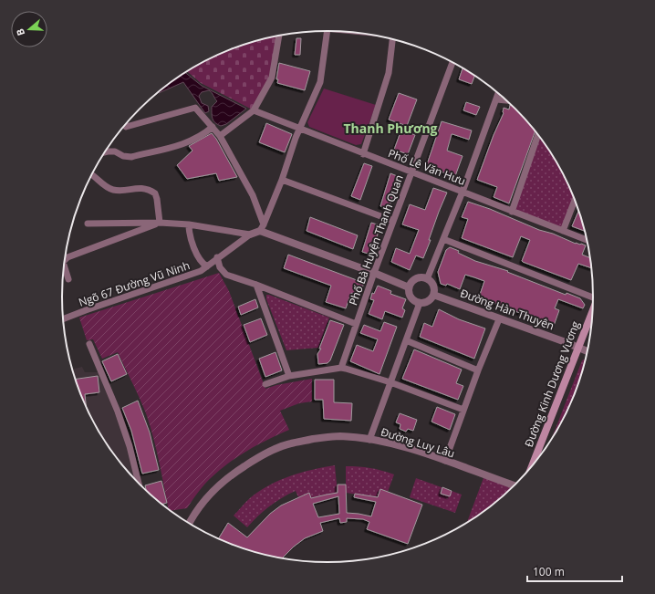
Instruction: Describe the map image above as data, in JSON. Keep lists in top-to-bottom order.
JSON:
{
  "streets": {
    "main road": ["Đường Kinh Dương Vương"],
    "street": [
      "Phố Lê Văn Hưu",
      "Phố Bà Huyện Thanh Quan",
      "Ngõ 67 Đường Vũ Ninh",
      "Đường Hàn Thuyên",
      "Đường Luy Lâu"
    ]
  },
  "crossings": [
    ["Phố Lê Văn Hưu", "Phố Bà Huyện Thanh Quan"],
    ["Đường Hàn Thuyên", "Đường Kinh Dương Vương"]
  ],
  "districts": ["Thanh Phương"],
  "scale_bar": "100 m",
  "north": "left"
}
